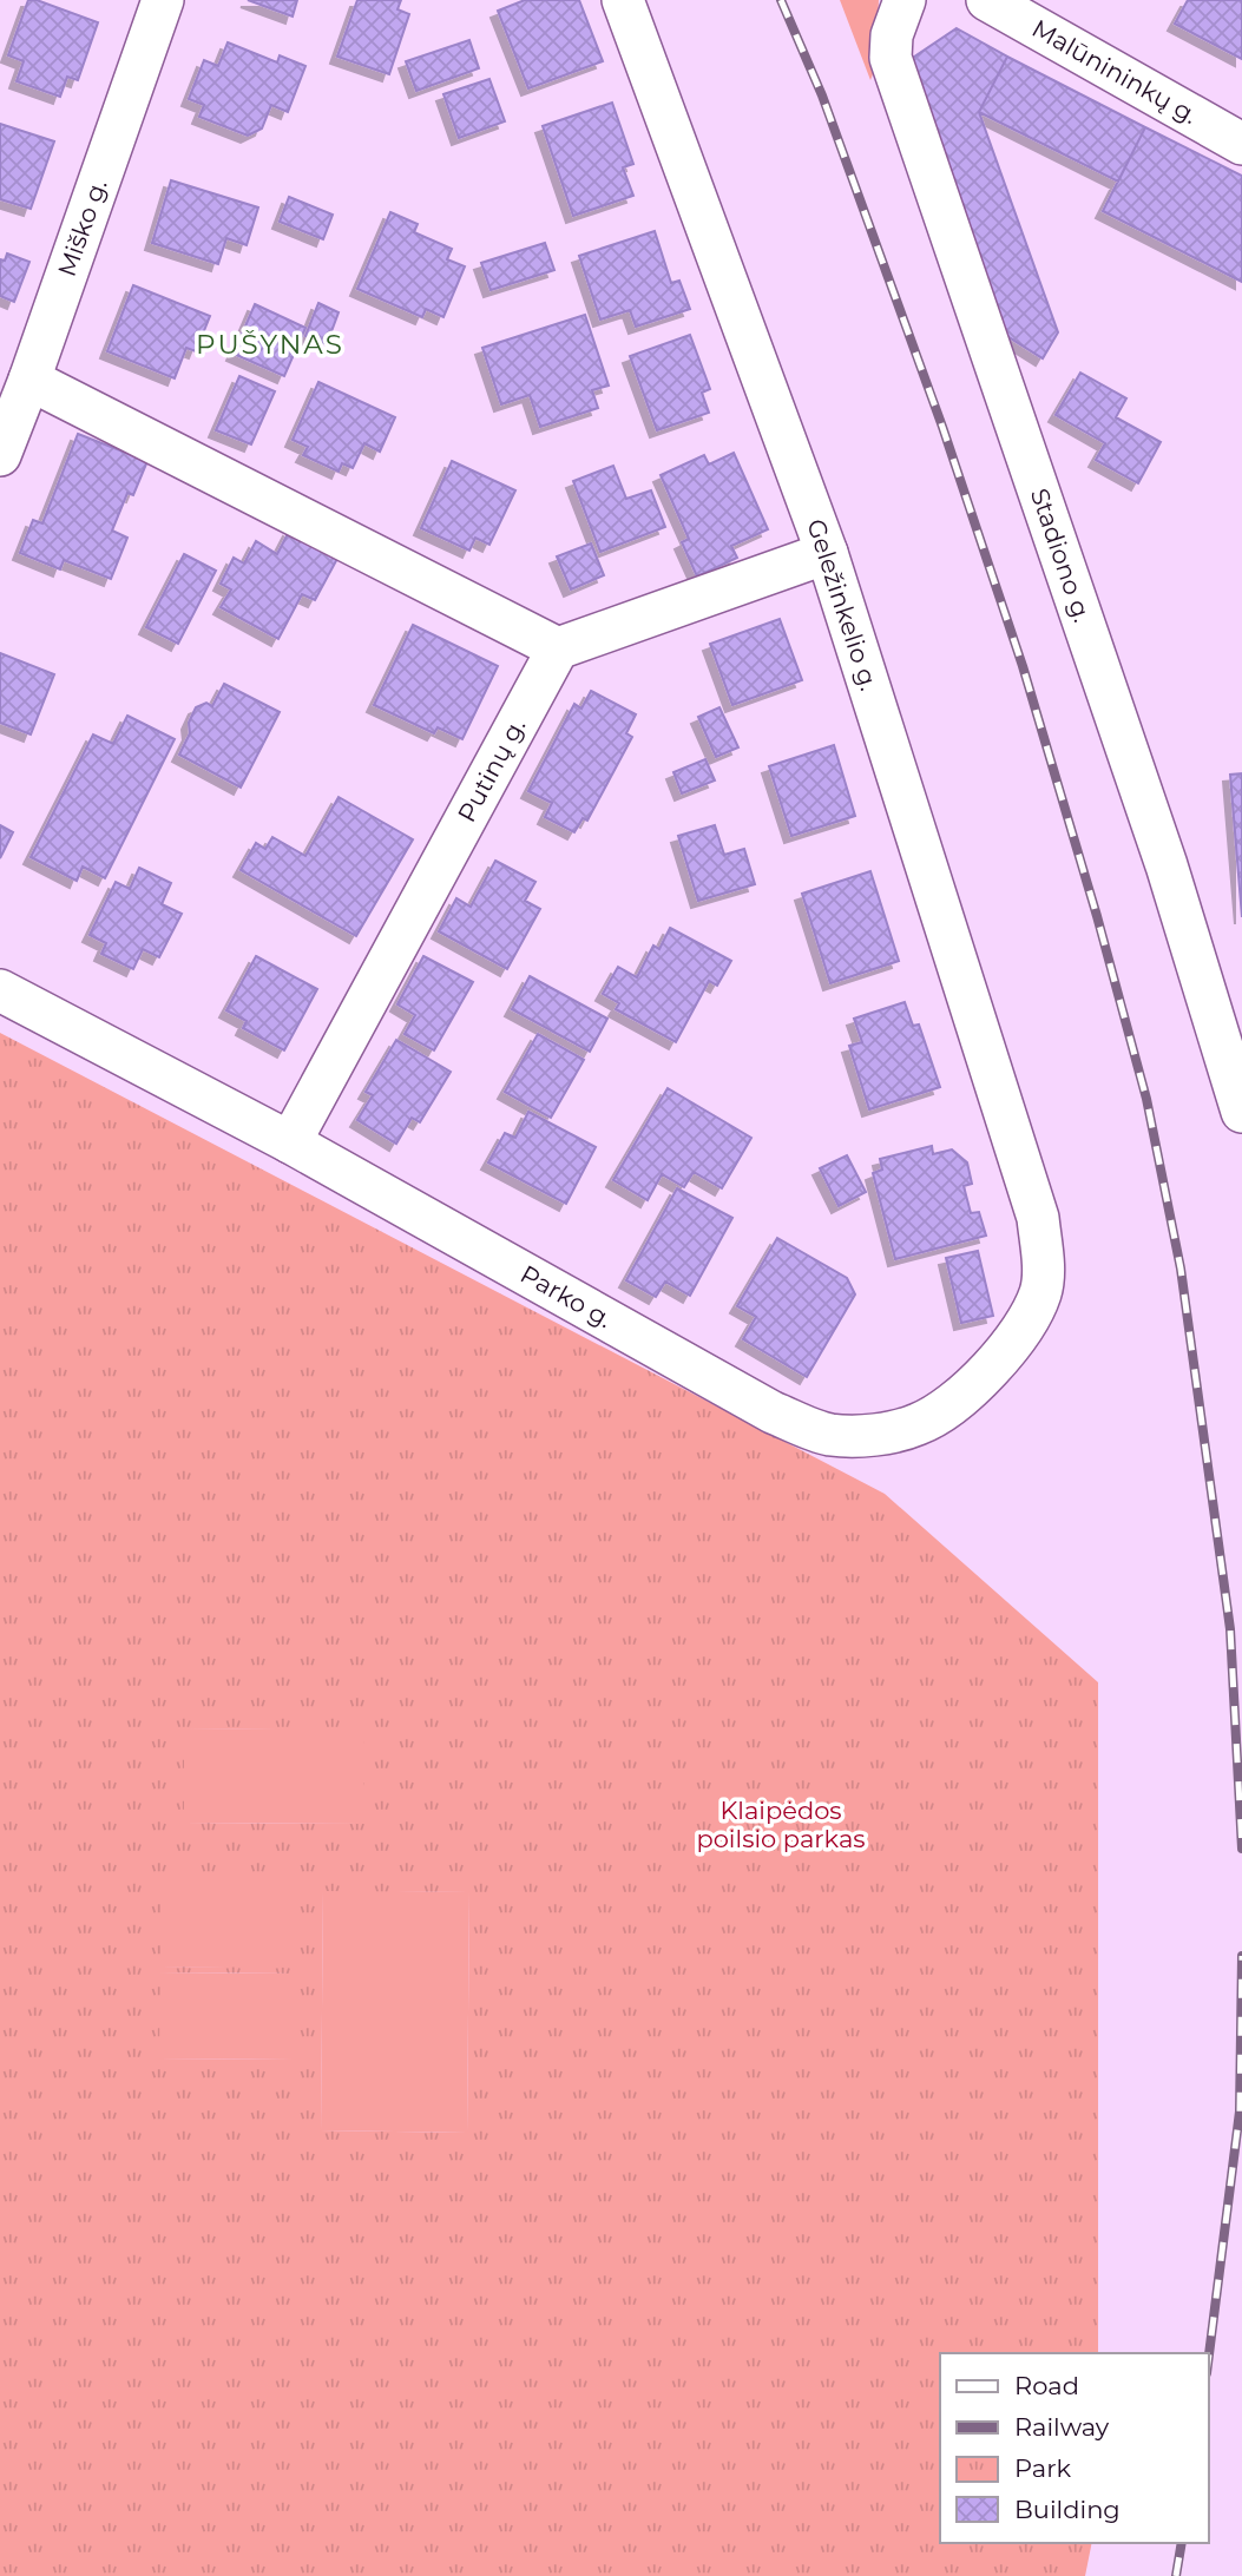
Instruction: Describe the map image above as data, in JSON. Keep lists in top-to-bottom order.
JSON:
{
  "streets": {
    "street": [
      "Malūnininkų g.",
      "Miško g.",
      "Stadiono g.",
      "Geležinkelio g.",
      "Putinų g.",
      "Parko g."
    ]
  },
  "crossings": [
    ["Geležinkelio g.", "Parko g."],
    ["Putinų g.", "Parko g."]
  ],
  "districts": ["PUŠYNAS"],
  "parks": ["Klaipėdos poilsio parkas"],
  "legend": [
    "Road",
    "Railway",
    "Park",
    "Building"
  ]
}
